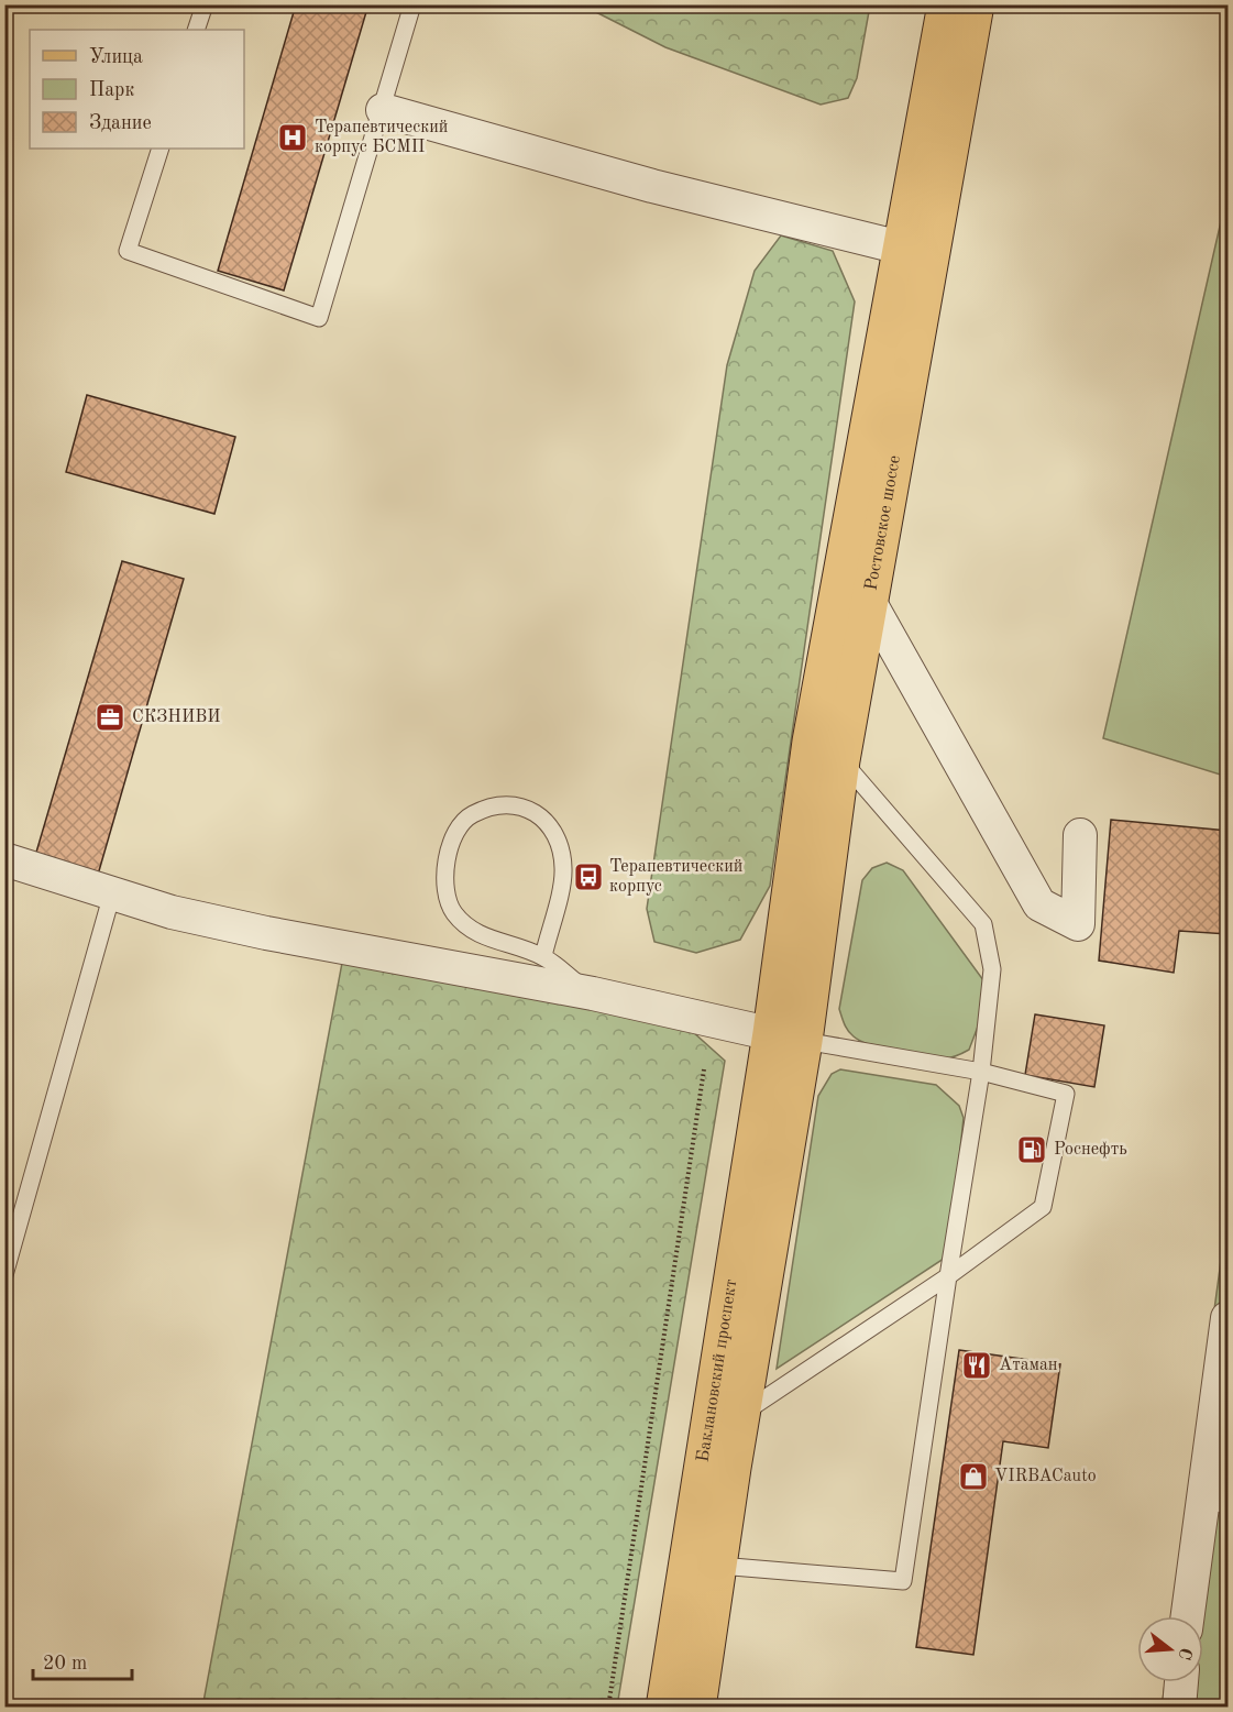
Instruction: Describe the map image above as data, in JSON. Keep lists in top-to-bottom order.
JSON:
{
  "streets": {
    "main road": ["Ростовское шоссе", "Баклановский проспект"]
  },
  "crossings": [
    ["Ростовское шоссе", "Баклановский проспект"]
  ],
  "places": {
    "hospital": ["Терапевтический корпус БСМП"],
    "office": ["СКЗНИВИ"],
    "bus stop": ["Терапевтический корпус"],
    "fuel station": ["Роснефть"],
    "restaurant": ["Атаман"],
    "shop": ["VIRBACauto"]
  },
  "legend": ["Улица", "Парк", "Здание"],
  "scale_bar": "20 m",
  "north": "right"
}
